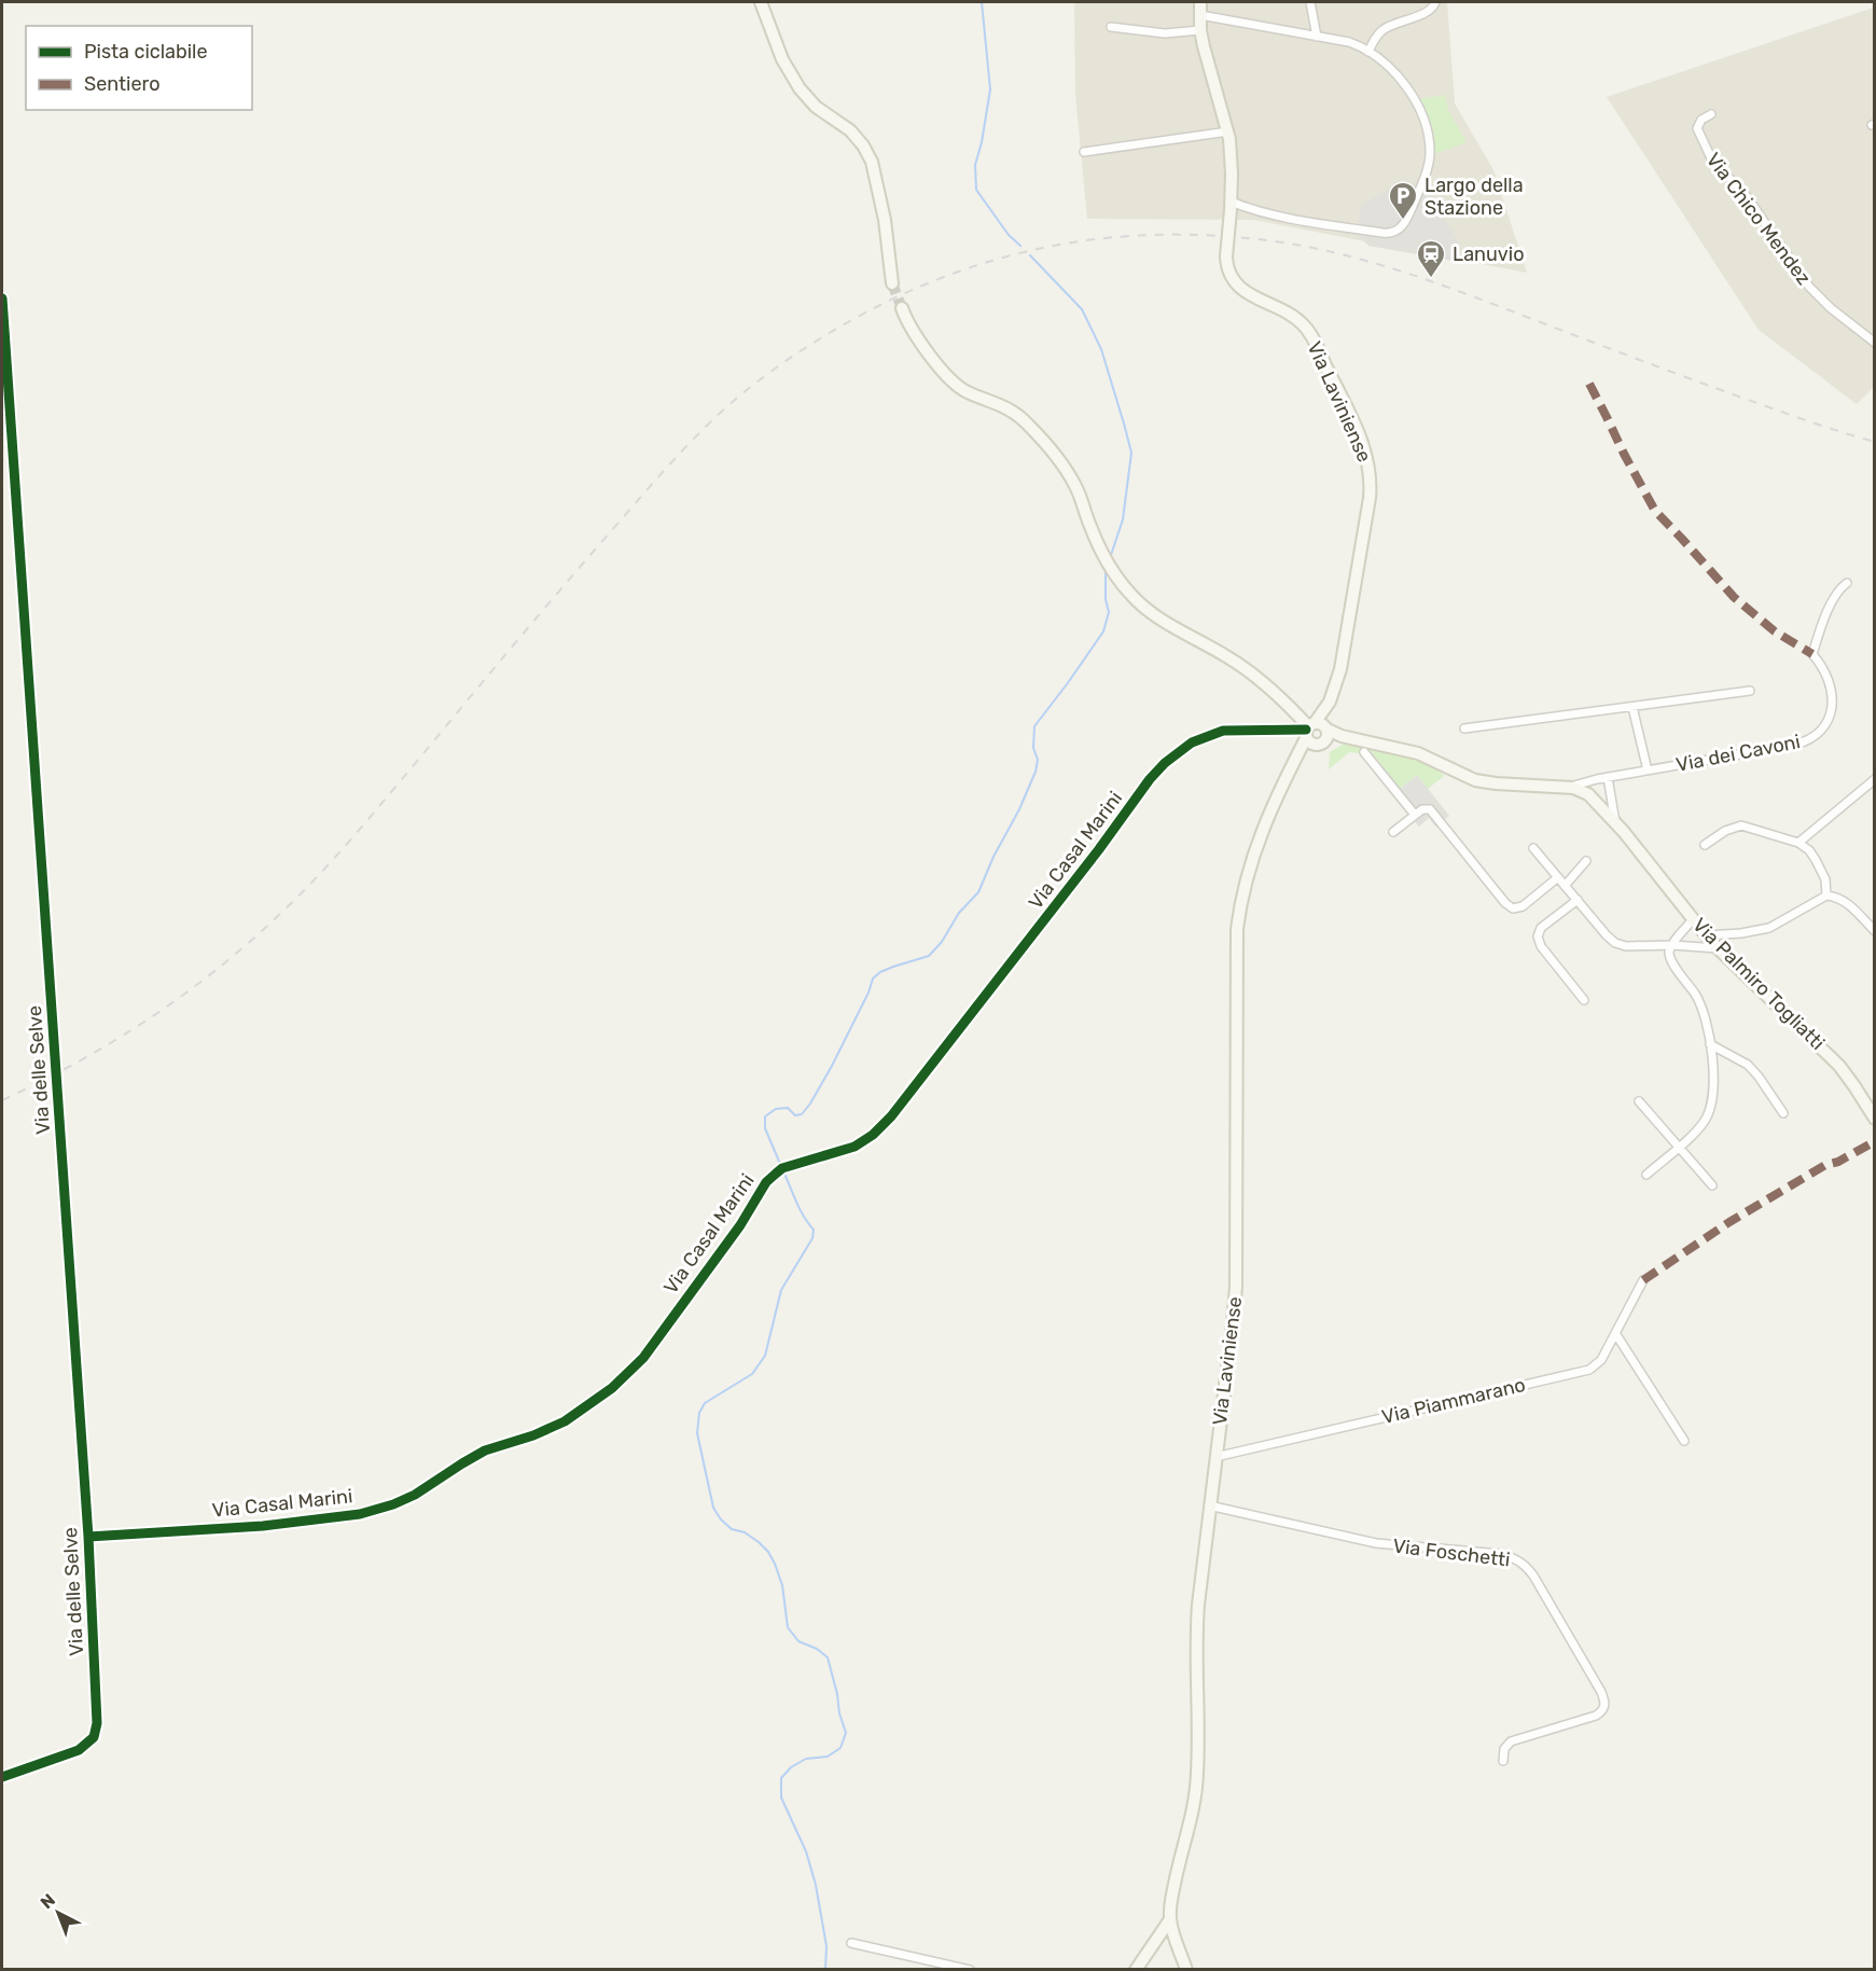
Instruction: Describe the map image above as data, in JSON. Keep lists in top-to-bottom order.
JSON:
{
  "streets": {
    "street": [
      "Via Chico Mendez",
      "Via Laviniense",
      "Via dei Cavoni",
      "Via Casal Marini",
      "Via Palmiro Togliatti",
      "Via delle Selve",
      "Via Piammarano",
      "Via Foschetti"
    ]
  },
  "crossings": [
    ["Via Laviniense", "Via Casal Marini"],
    ["Via Laviniense", "Via Palmiro Togliatti"],
    ["Via Laviniense", "Via Piammarano"],
    ["Via Laviniense", "Via Foschetti"],
    ["Via dei Cavoni", "Via Palmiro Togliatti"],
    ["Via Casal Marini", "Via Palmiro Togliatti"],
    ["Via Casal Marini", "Via delle Selve"]
  ],
  "places": {
    "parking": ["Largo della Stazione"],
    "station": ["Lanuvio"]
  },
  "legend": ["Pista ciclabile", "Sentiero"],
  "north": "top left"
}
